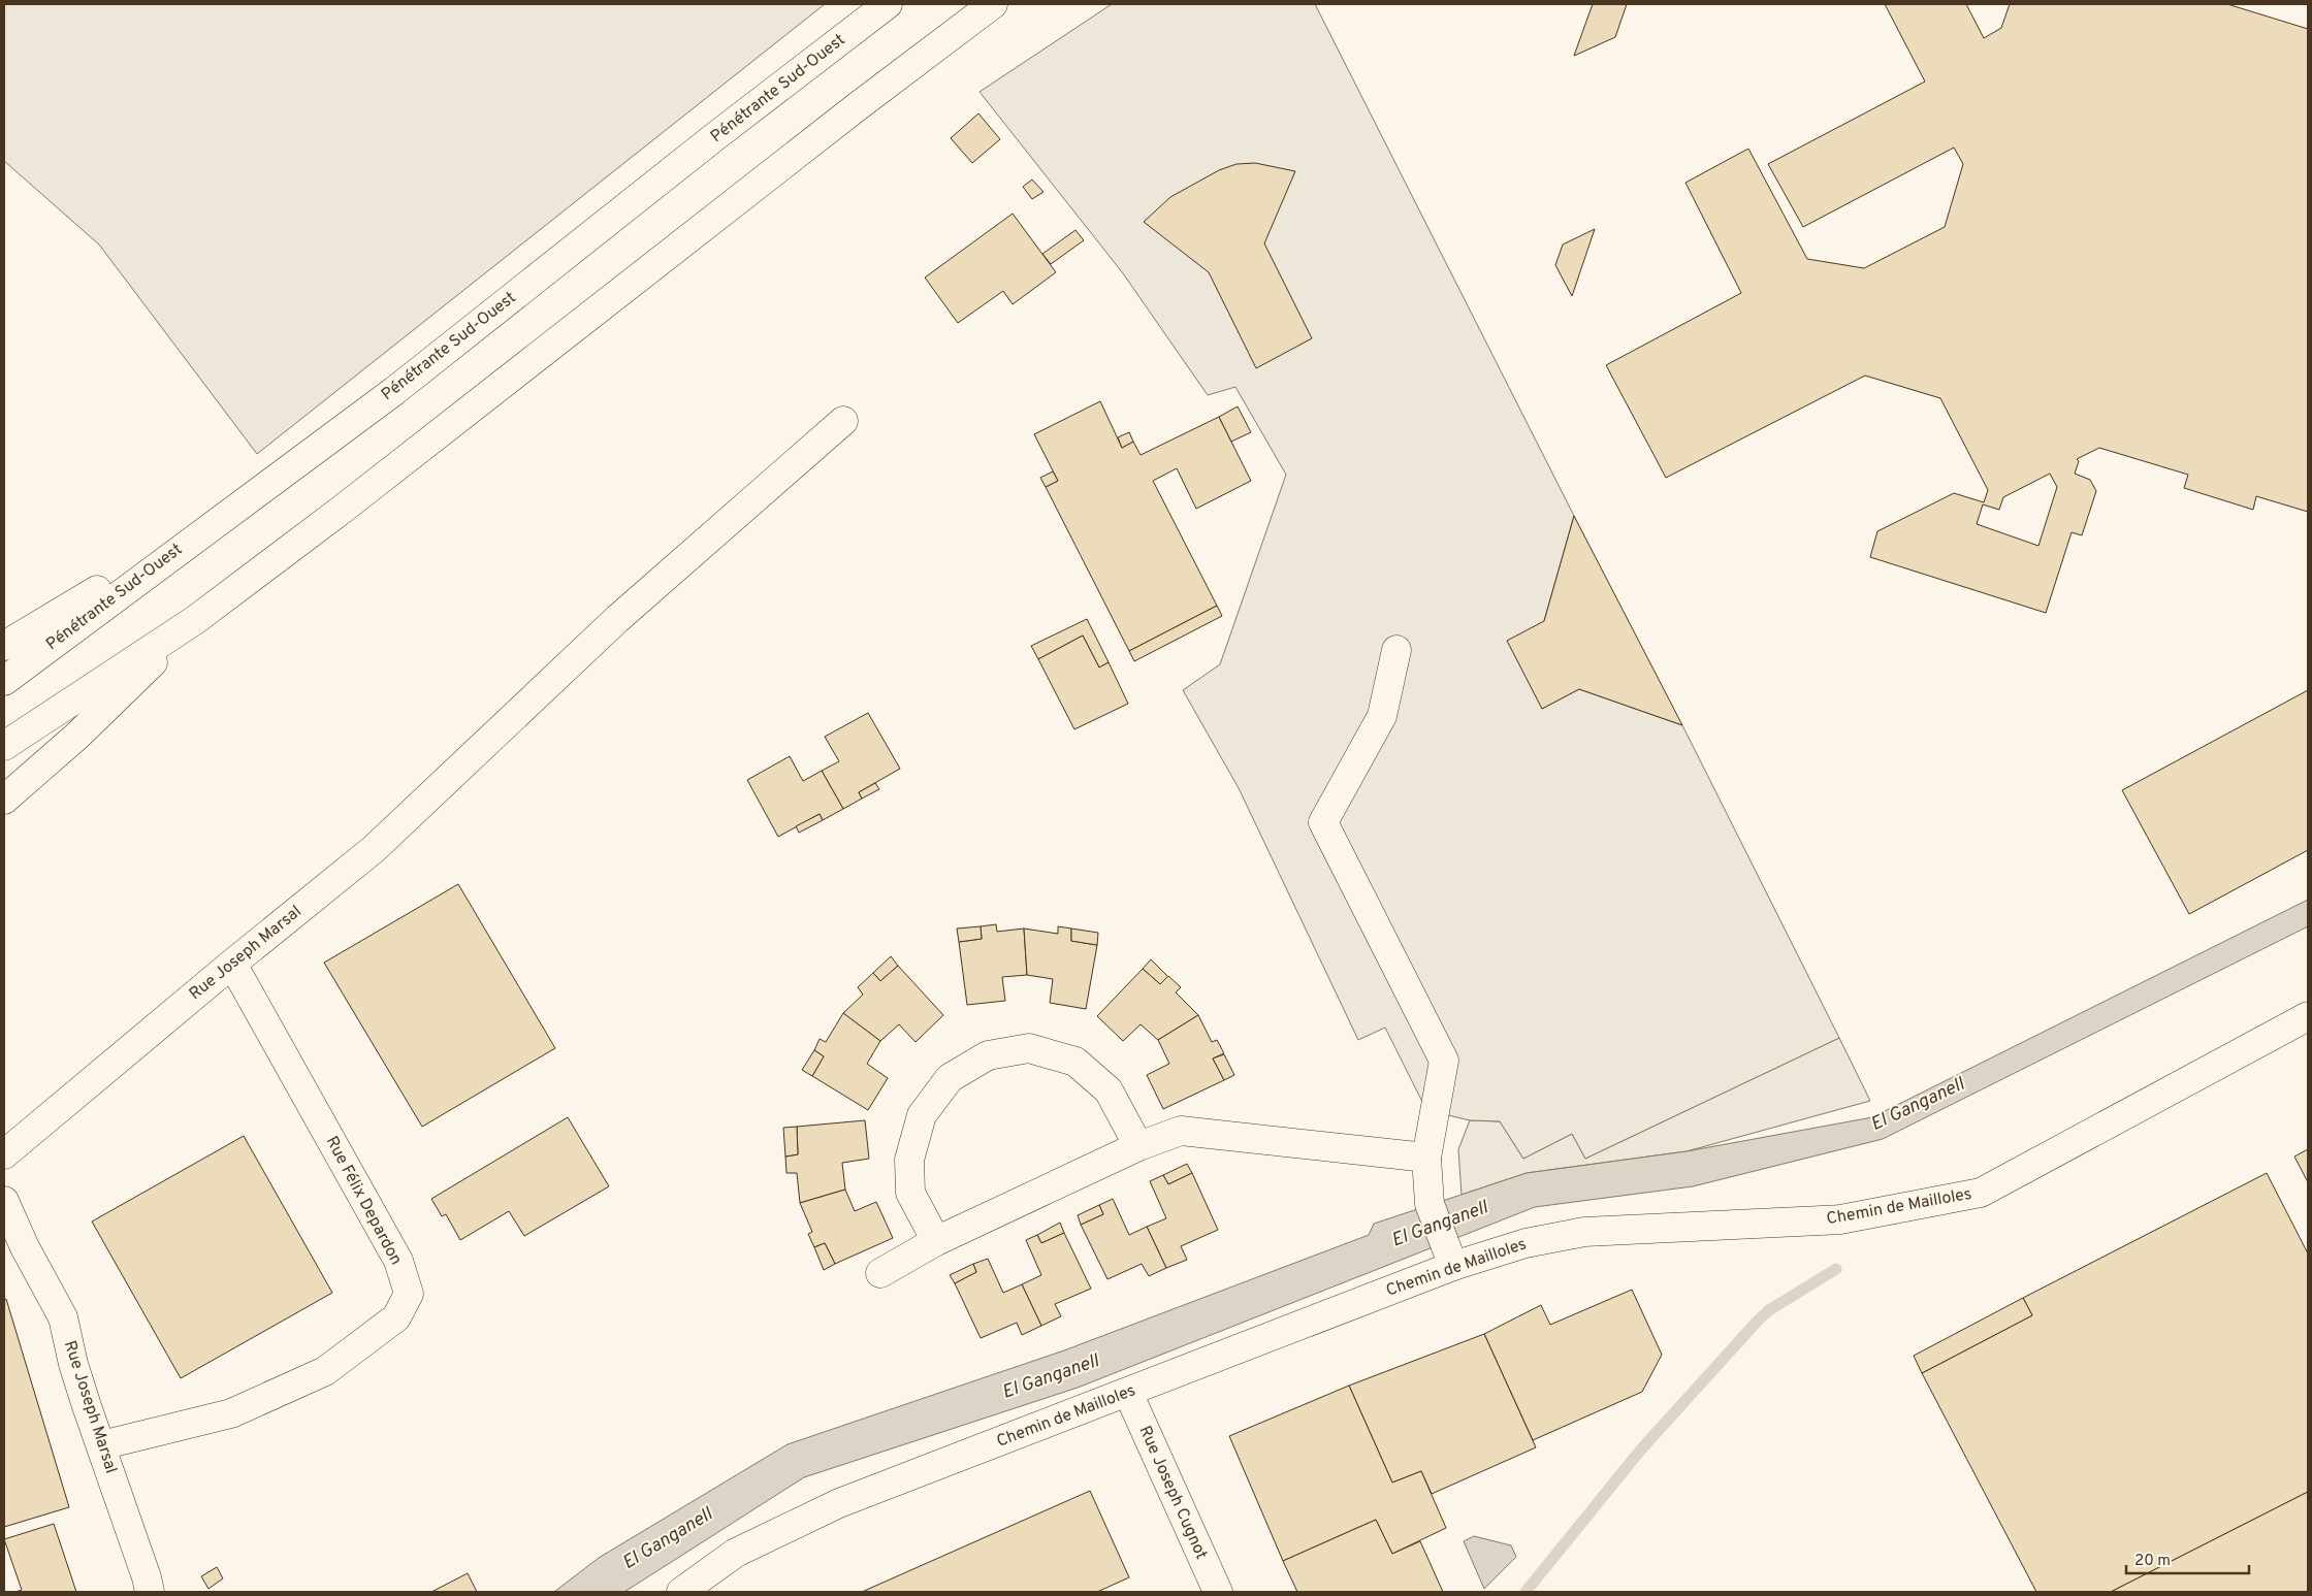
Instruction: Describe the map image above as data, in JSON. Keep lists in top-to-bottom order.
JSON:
{
  "streets": {
    "main road": [
      "Pénétrante Sud-Ouest",
      "Rue Joseph Marsal",
      "Rue Félix Depardon",
      "Chemin de Mailloles",
      "Rue Joseph Cugnot"
    ]
  },
  "crossings": [
    ["Rue Joseph Marsal", "Rue Félix Depardon"],
    ["Chemin de Mailloles", "Rue Joseph Cugnot"]
  ],
  "water": ["El Ganganell"],
  "scale_bar": "20 m"
}
